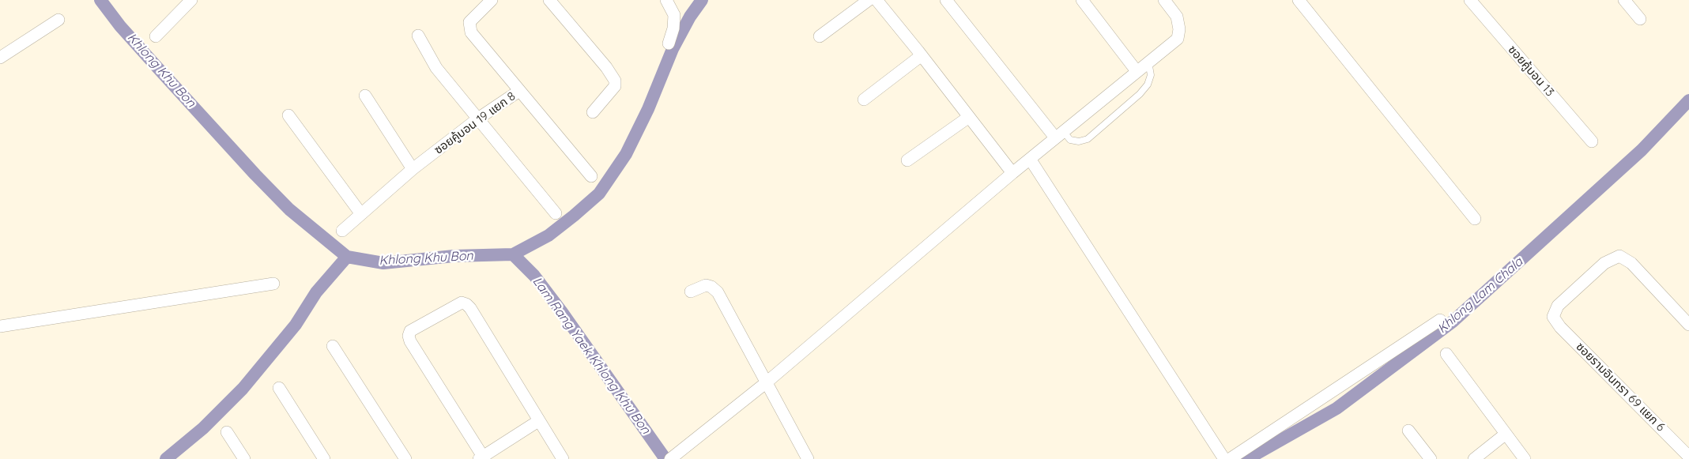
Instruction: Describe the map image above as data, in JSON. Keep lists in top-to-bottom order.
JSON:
{
  "streets": {
    "street": ["ซอยคู้บอน 13", "ซอยคู้บอน 19 แยก 8", "ซอยรามอินทรา 69 แยก 6"]
  },
  "water": ["Khlong Khu Bon", "Khlong Lam Chala", "Lam Rang Yaek Khlong Khu Bon"]
}
